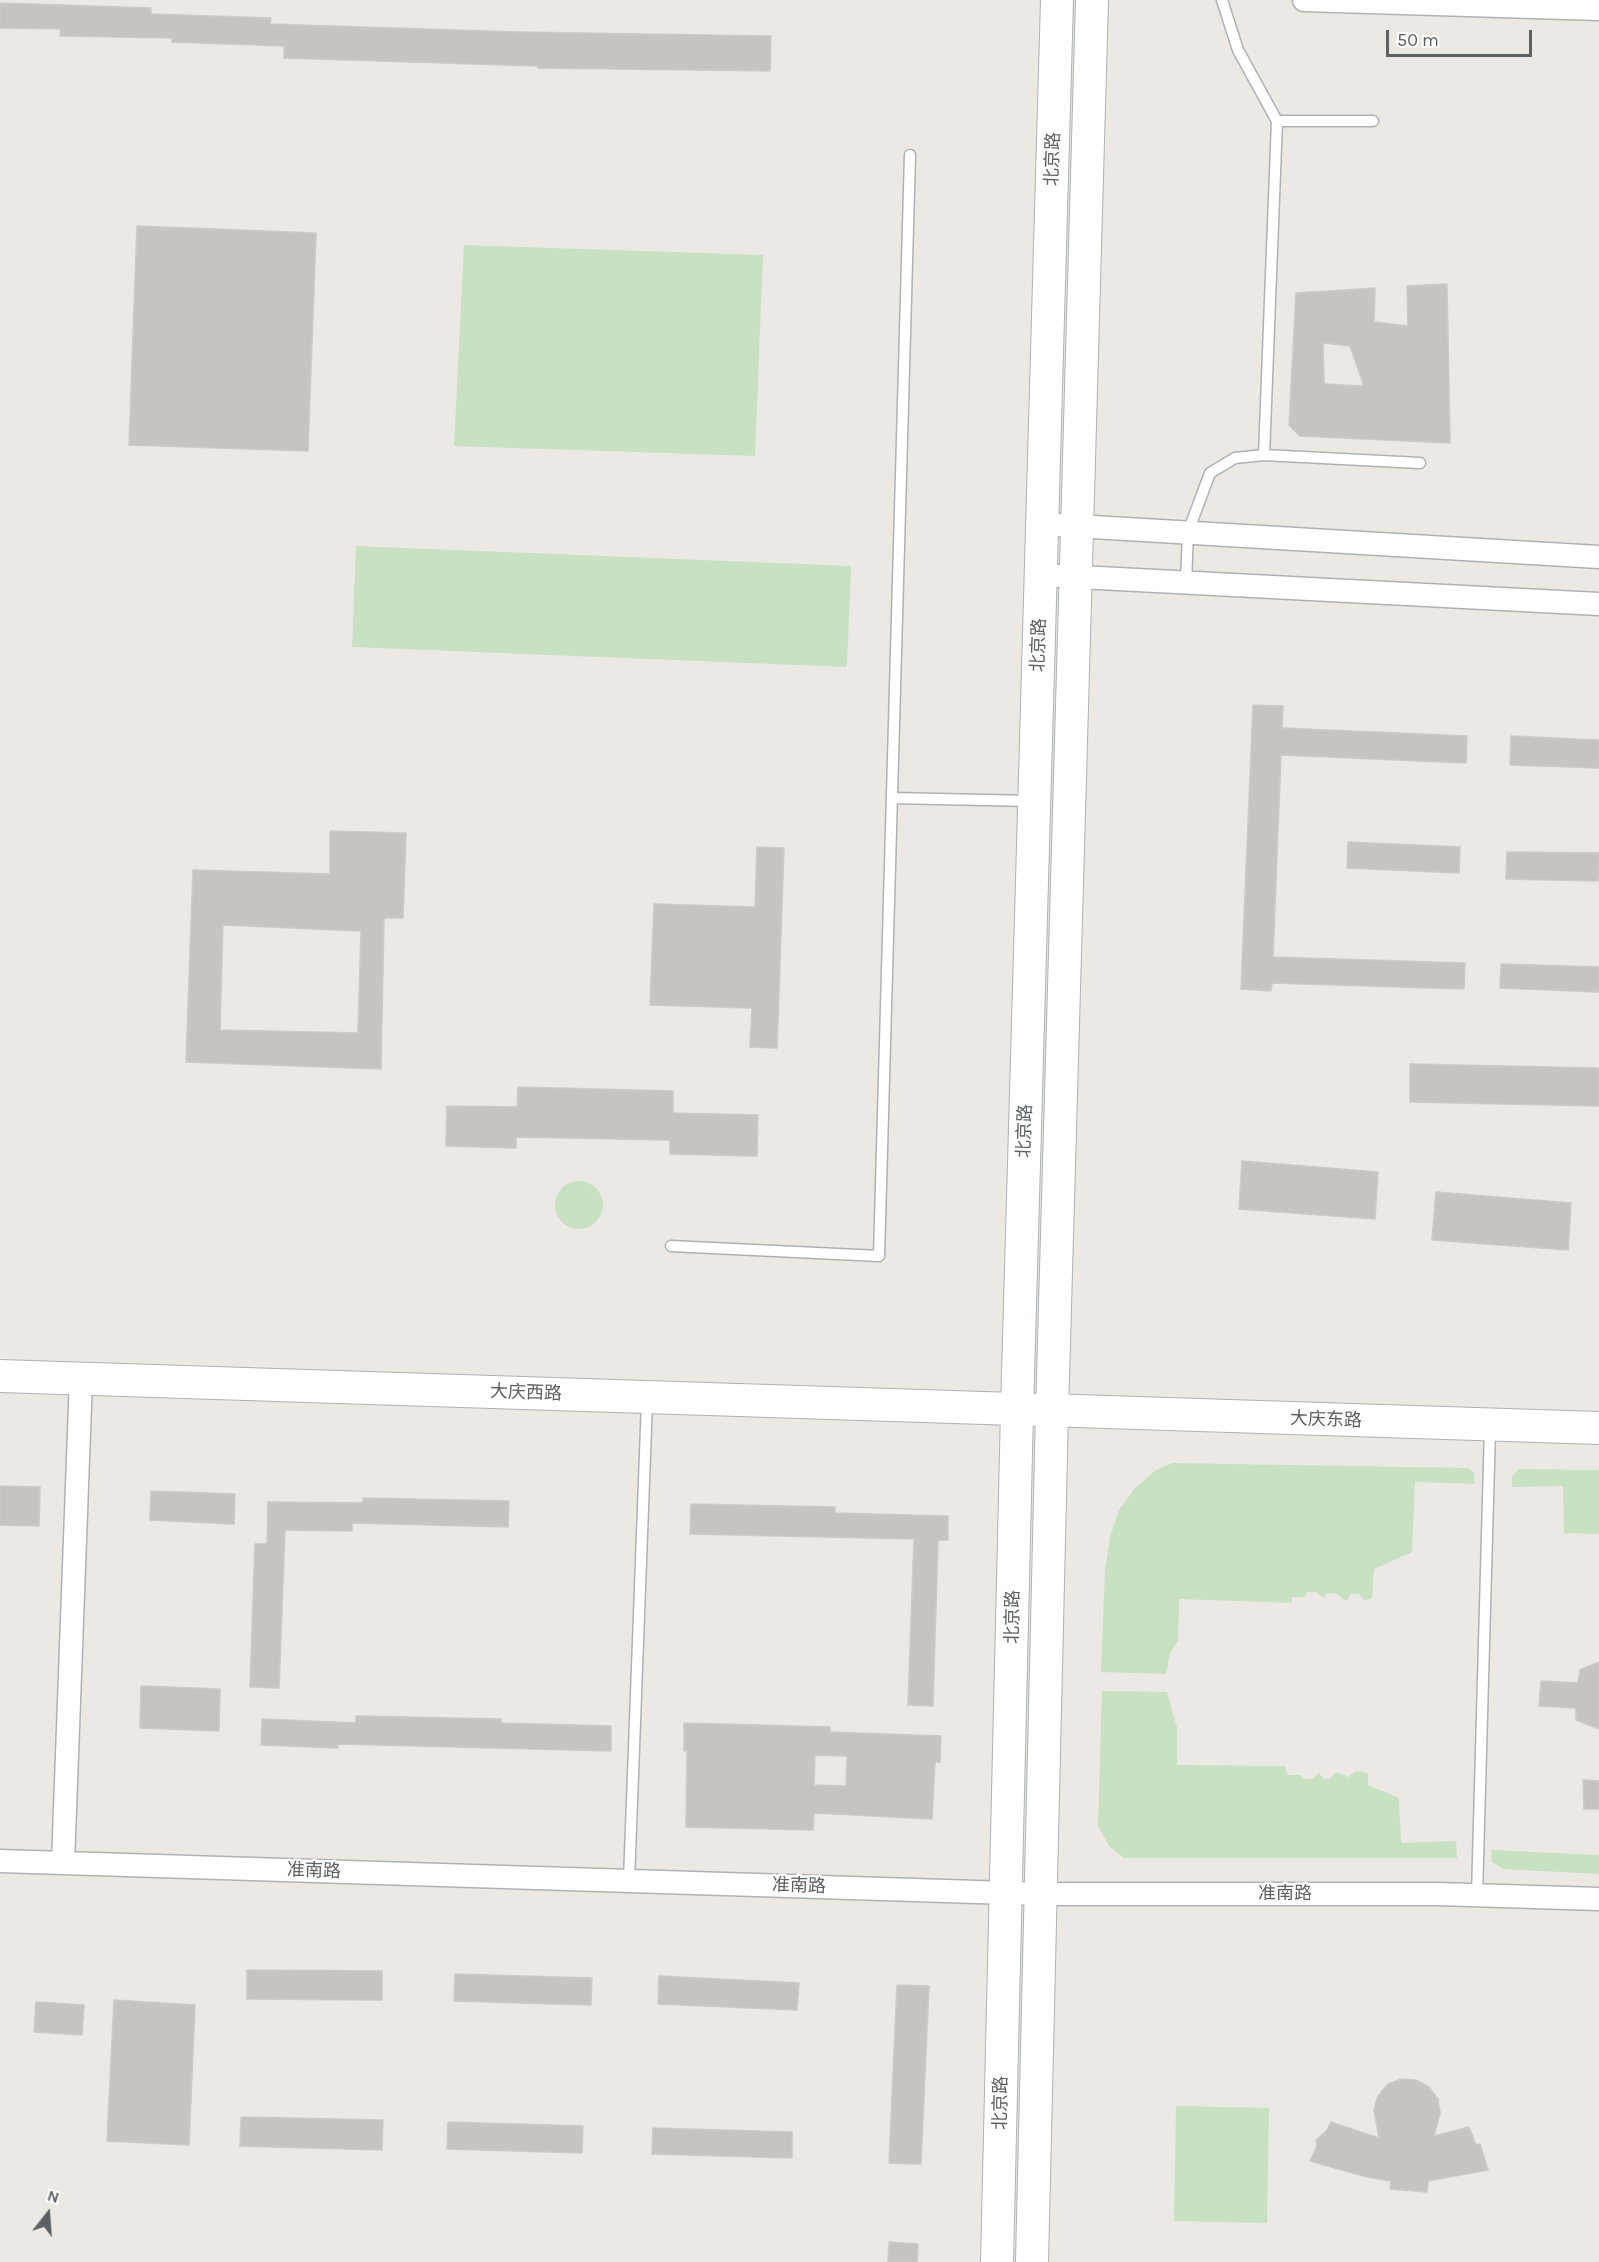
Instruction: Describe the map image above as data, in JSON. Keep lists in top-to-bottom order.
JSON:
{
  "streets": {
    "main road": ["北京路", "大庆西路", "大庆东路"],
    "street": ["准南路"]
  },
  "crossings": [
    ["北京路", "大庆西路"],
    ["北京路", "大庆东路"],
    ["北京路", "准南路"],
    ["大庆西路", "大庆东路"]
  ],
  "scale_bar": "50 m",
  "north": "top"
}
